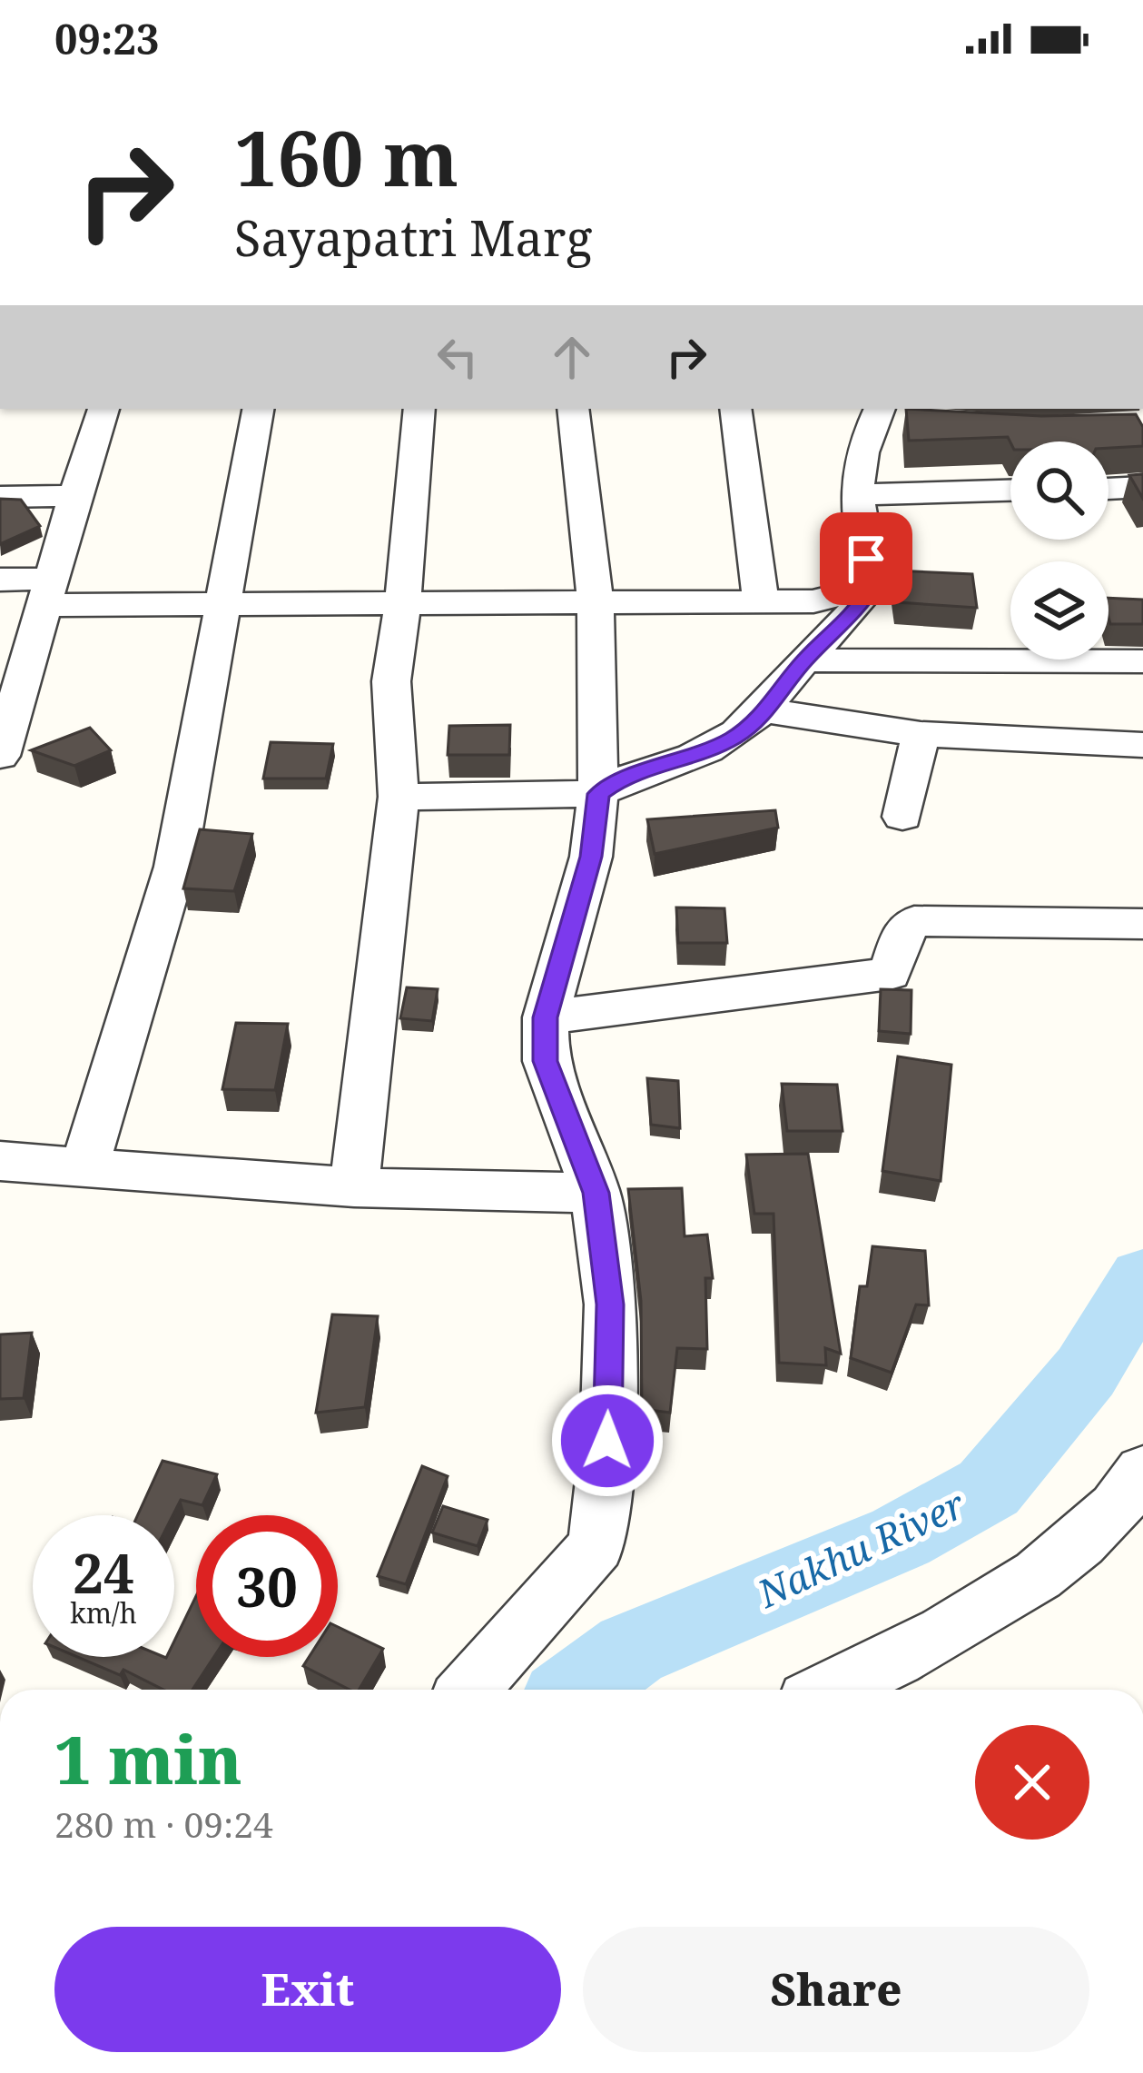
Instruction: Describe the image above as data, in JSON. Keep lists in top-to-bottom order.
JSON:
{
  "water": ["Nakhu River"],
  "page": {
    "status": "09:23",
    "turn": ["160 m", "Sayapatri Marg"],
    "speed": "24 km/h",
    "limit": "30",
    "heading": ["1 min", "280 m · 09:24"],
    "buttons": ["Exit", "Share"]
  }
}
